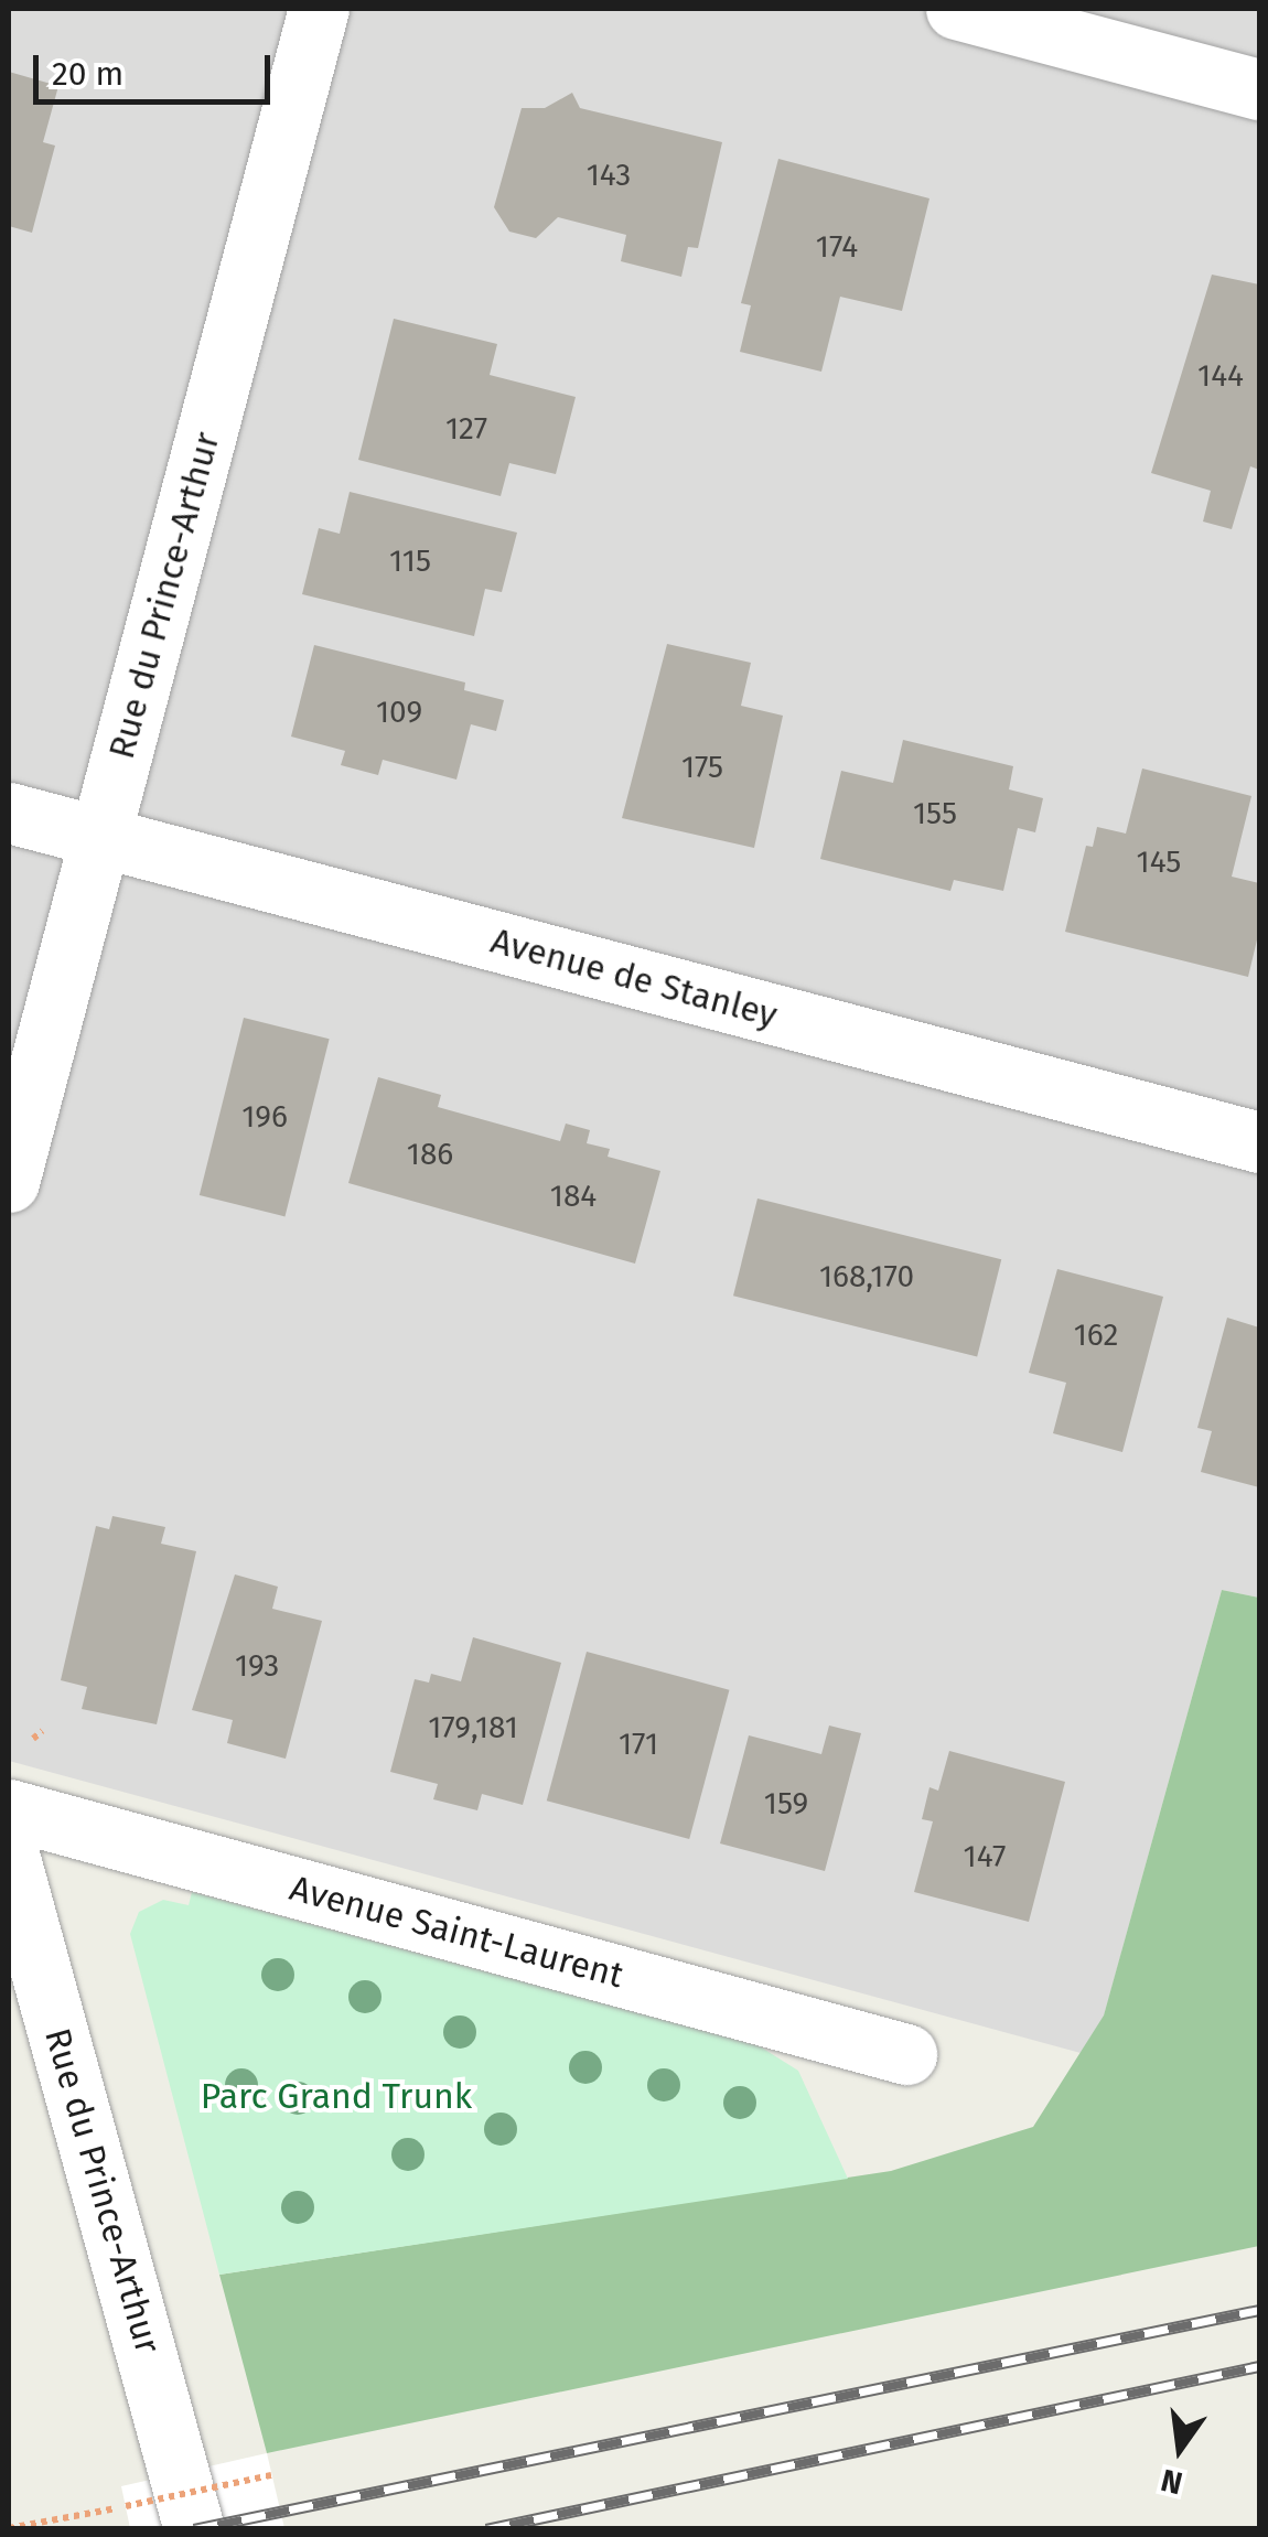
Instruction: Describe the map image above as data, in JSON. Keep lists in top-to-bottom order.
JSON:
{
  "streets": {
    "street": ["Rue du Prince-Arthur", "Avenue de Stanley", "Avenue Saint-Laurent"]
  },
  "crossings": [
    ["Rue du Prince-Arthur", "Avenue de Stanley"]
  ],
  "parks": ["Parc Grand Trunk"],
  "house_numbers": [
    "143",
    "174",
    "144",
    "127",
    "115",
    "109",
    "175",
    "155",
    "145",
    "196",
    "186",
    "184",
    "168,170",
    "162",
    "193",
    "179,181",
    "171",
    "159",
    "147"
  ],
  "scale_bar": "20 m",
  "north": "bottom"
}
